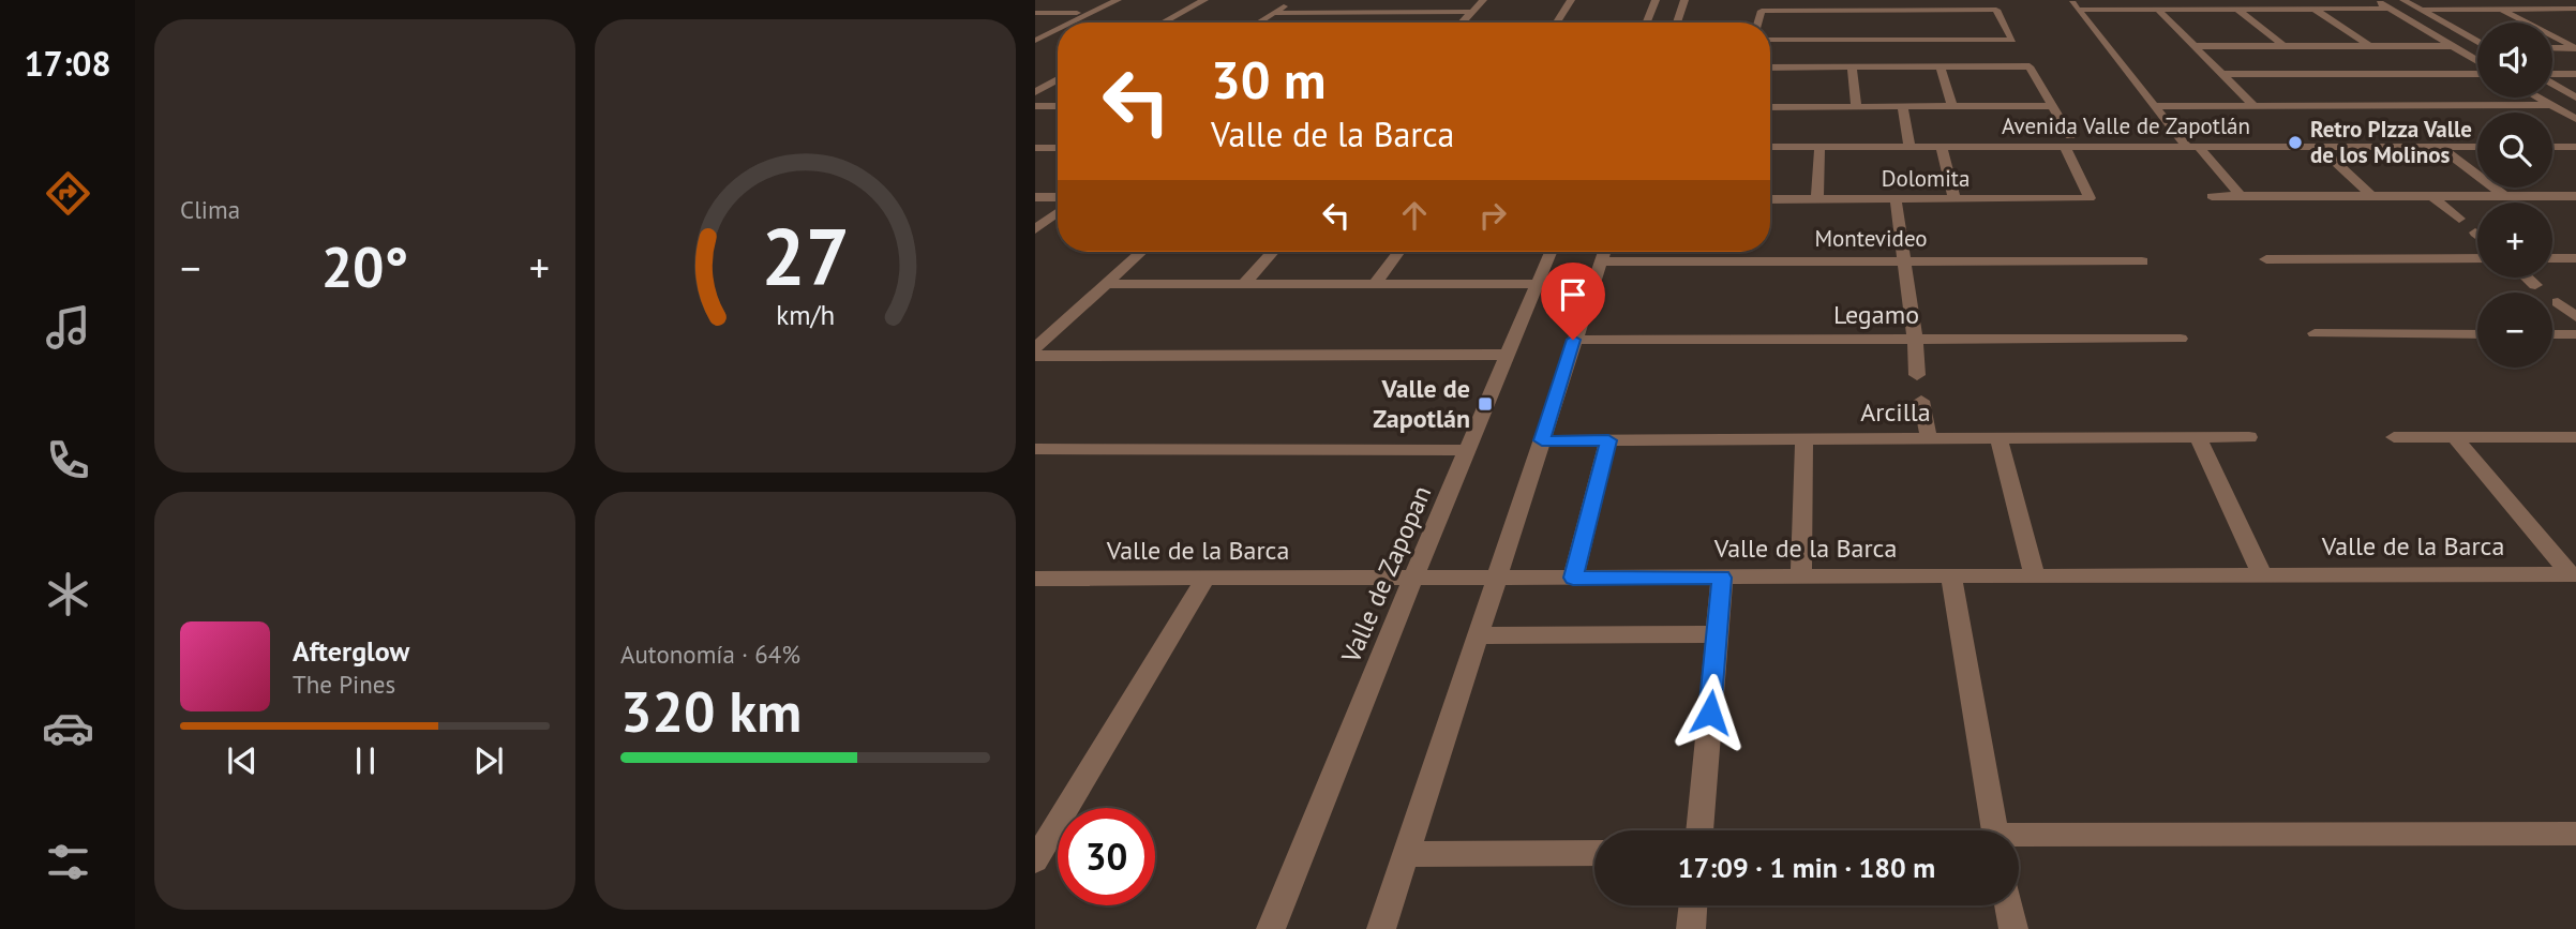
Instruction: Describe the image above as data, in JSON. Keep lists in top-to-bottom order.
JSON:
{
  "streets": {
    "street": [
      "Avenida Valle de Zapotlán",
      "Dolomita",
      "Montevideo",
      "Legamo",
      "Arcilla",
      "Valle de la Barca",
      "Valle de Zapopan"
    ]
  },
  "crossings": [
    ["Avenida Valle de Zapotlán", "Dolomita"],
    ["Valle de la Barca", "Valle de Zapopan"]
  ],
  "places": {
    "other": ["Retro PIzza Valle de los Molinos"],
    "transit": ["Valle de Zapotlán"]
  },
  "page": {
    "tabs": "17:08",
    "tile": [
      "Clima",
      ["Autonomía · 64%", "320 km"]
    ],
    "map_buttons": ["+", "−"],
    "turn": ["30 m", "Valle de la Barca"],
    "heat": ["−", "20°", "+"],
    "song": ["Afterglow", "The Pines"],
    "limit": "30",
    "trip": "17:09 · 1 min · 180 m",
    "gauge": ["27", "km/h"]
  }
}
